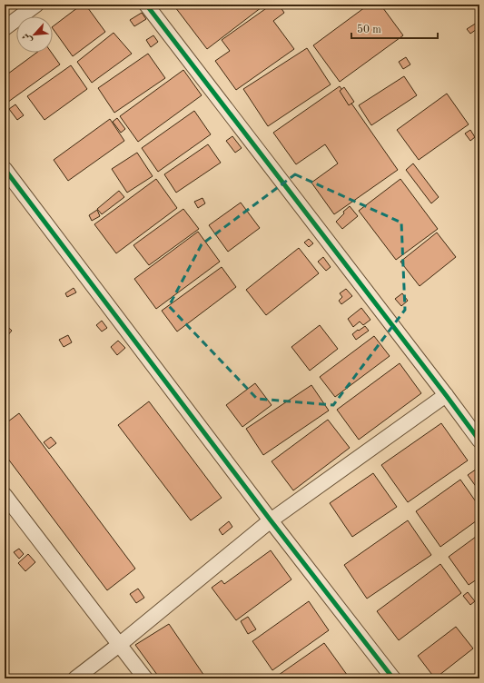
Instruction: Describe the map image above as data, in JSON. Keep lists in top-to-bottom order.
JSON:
{
  "scale_bar": "50 m",
  "north": "bottom left"
}
